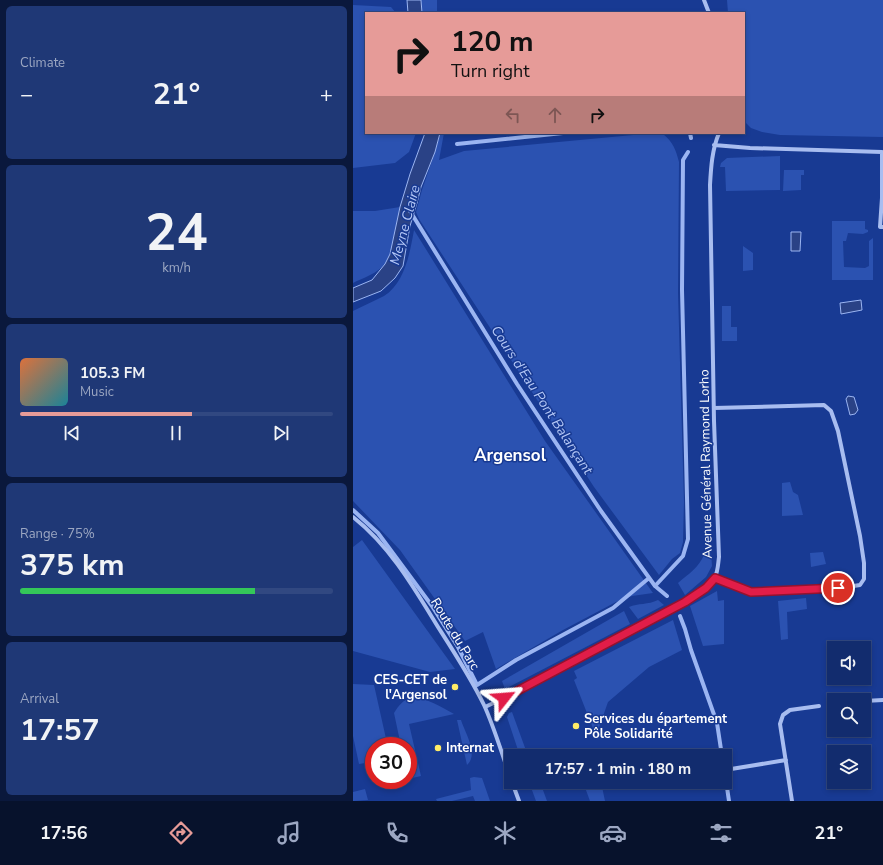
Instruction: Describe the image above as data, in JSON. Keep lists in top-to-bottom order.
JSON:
{
  "streets": {
    "street": ["Avenue Général Raymond Lorho", "Route du Parc"]
  },
  "crossings": [
    ["Avenue Général Raymond Lorho", "Route du Parc"]
  ],
  "districts": ["Argensol"],
  "water": ["Meyne Claire", "Cours d'Eau Pont Balançant"],
  "places": ["CES-CET de l'Argensol", "Services du épartement Pôle Solidarité", "Internat"],
  "page": {
    "tile": [
      "Climate",
      ["24", "km/h"],
      ["Range · 75%", "375 km"],
      ["Arrival", "17:57"]
    ],
    "turn": ["120 m", "Turn right"],
    "heat": ["−", "21°", "+"],
    "song": ["105.3 FM", "Music"],
    "limit": "30",
    "trip": "17:57 · 1 min · 180 m",
    "tabs": ["17:56", "21°"]
  }
}
